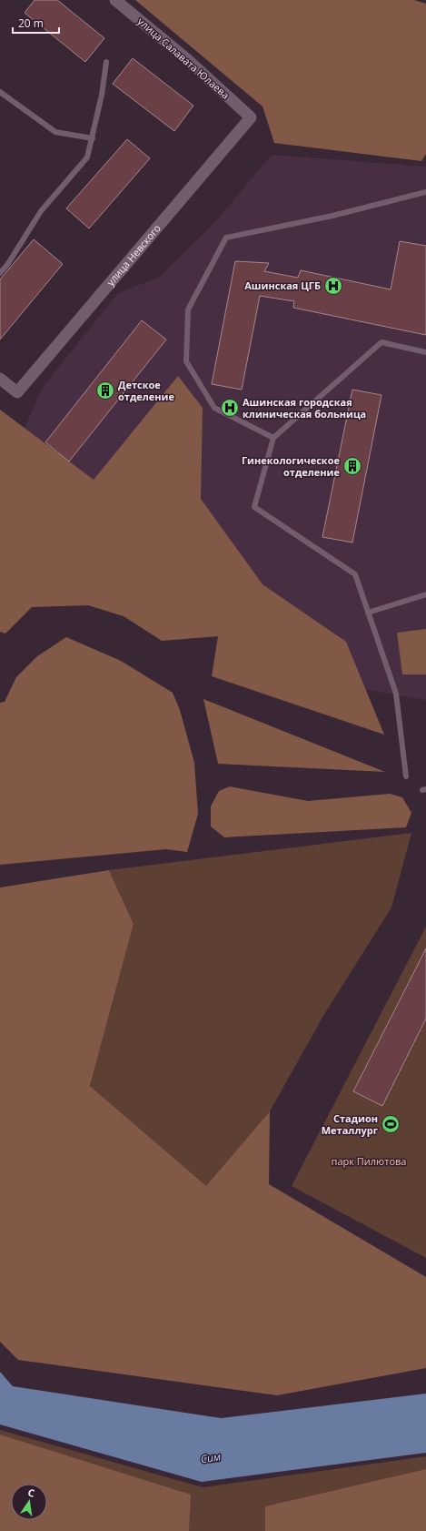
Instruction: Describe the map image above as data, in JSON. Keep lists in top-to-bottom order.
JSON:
{
  "streets": {
    "street": ["улица Салавата Юлаева", "улица Невского"]
  },
  "crossings": [
    ["улица Салавата Юлаева", "улица Невского"]
  ],
  "water": ["Сим"],
  "parks": ["парк Пилютова"],
  "places": {
    "hospital": ["Ашинская ЦГБ", "Ашинская городская клиническая больница"],
    "building": ["Детское отделение", "Гинекологическое отделение"],
    "sports": ["Стадион Металлург"]
  },
  "scale_bar": "20 m",
  "north": "top"
}
